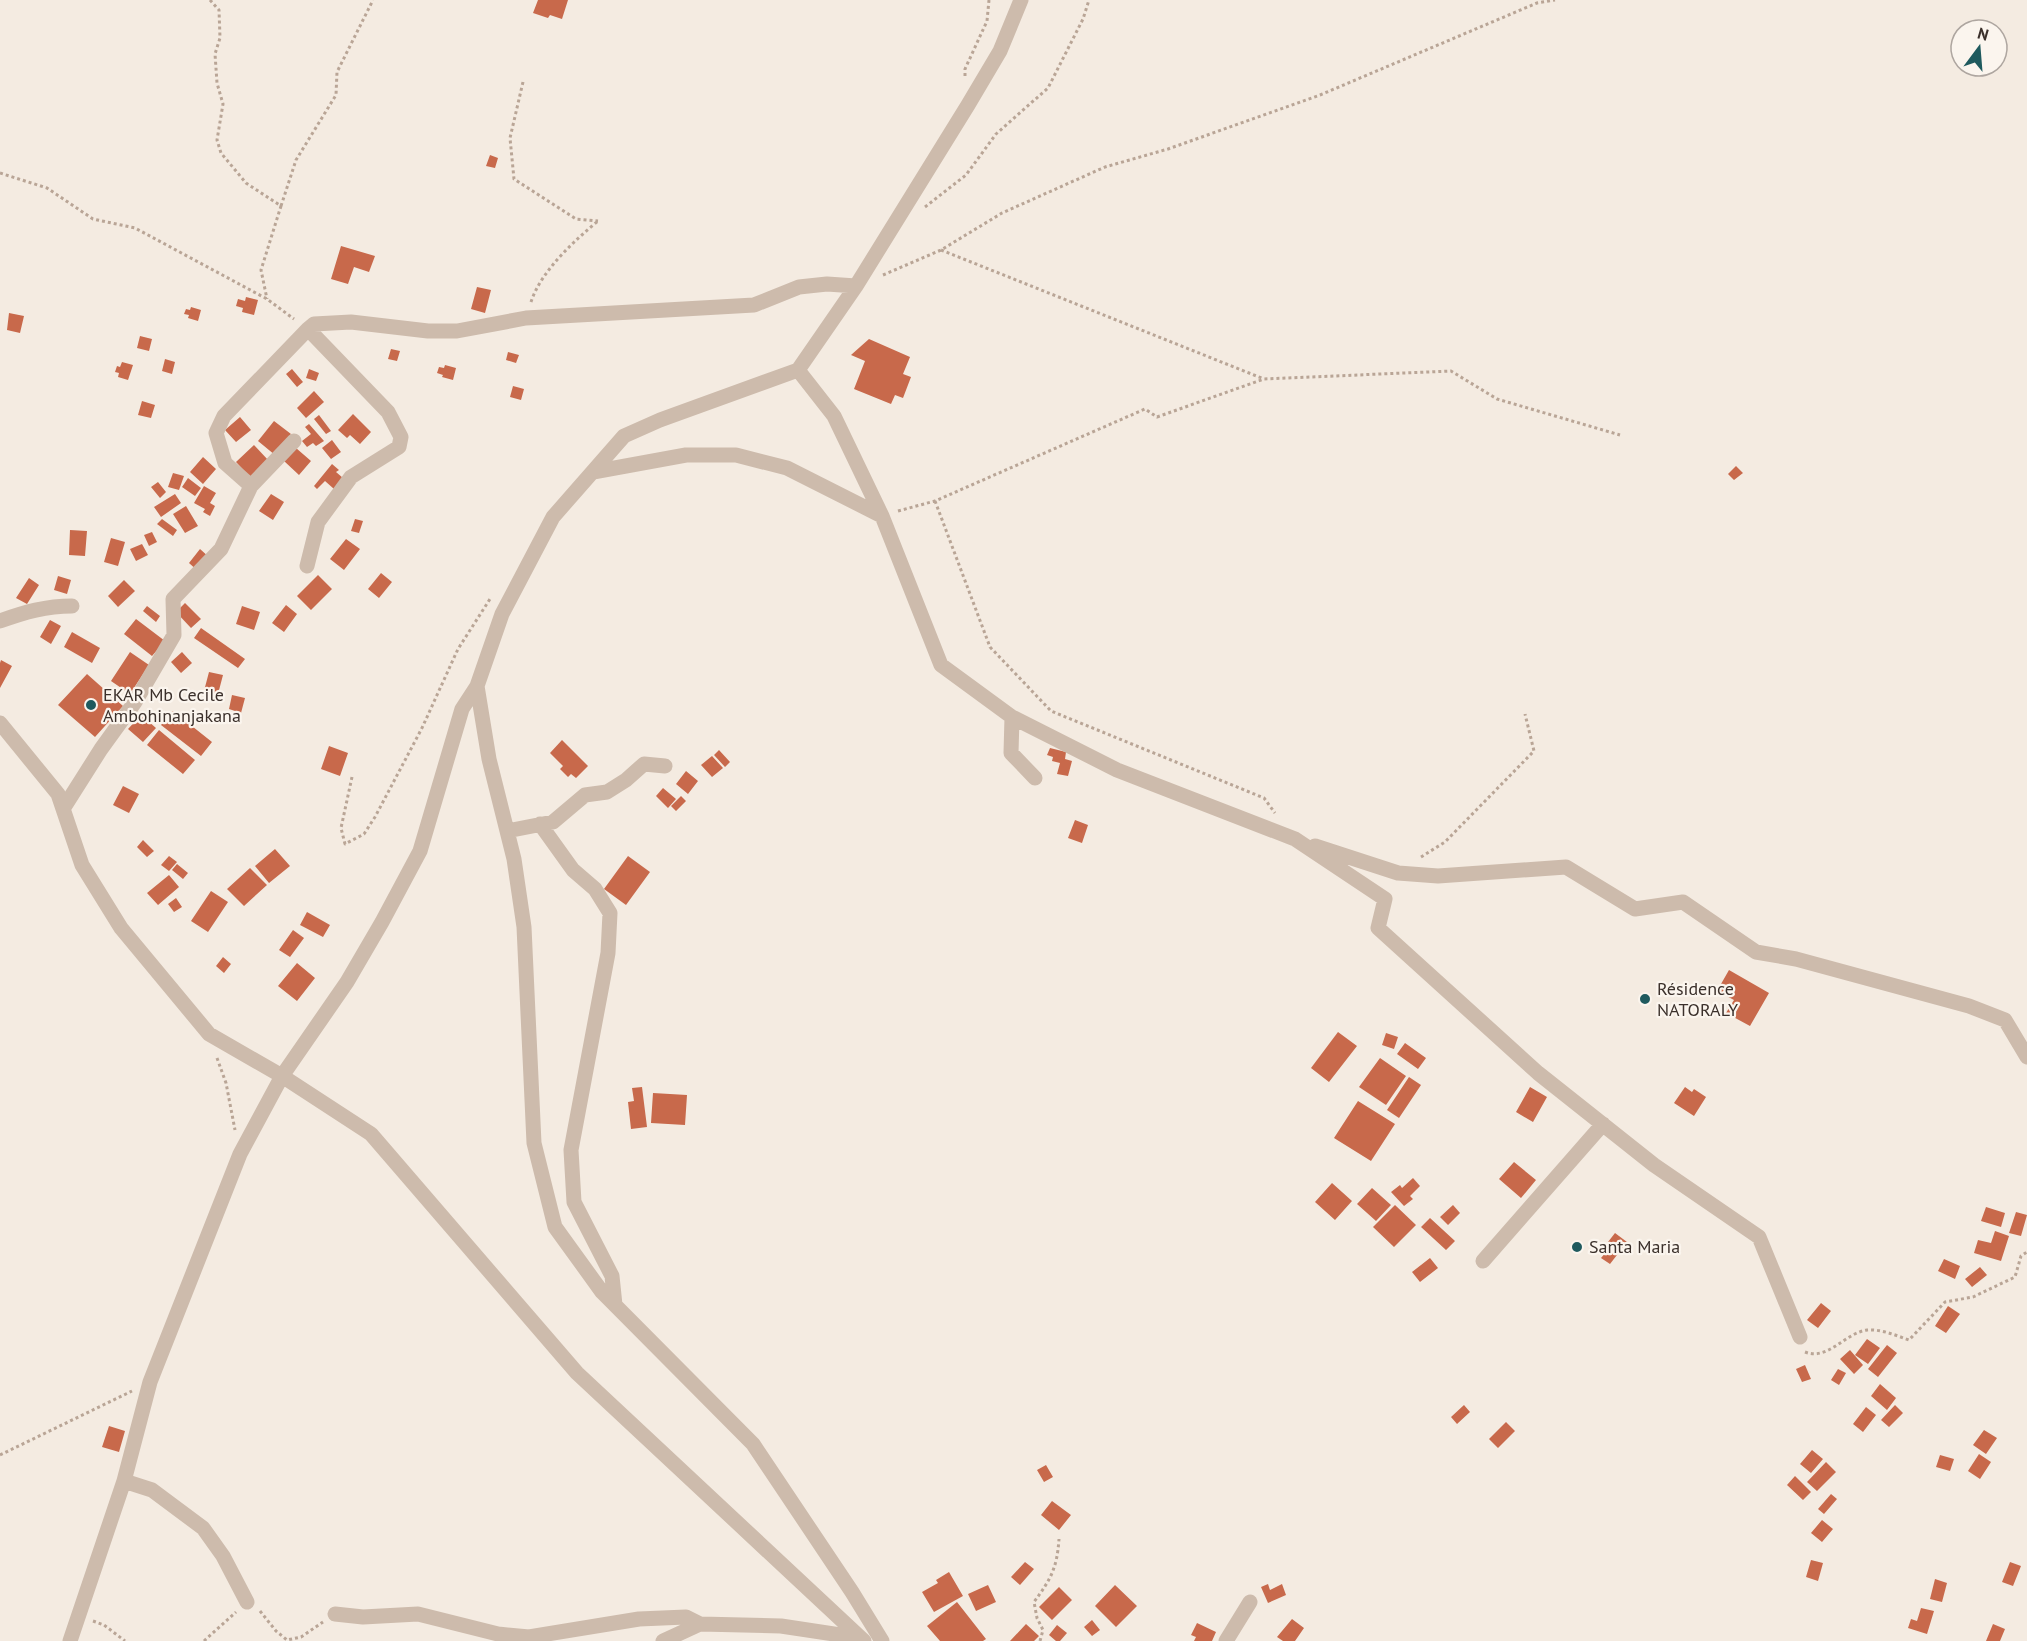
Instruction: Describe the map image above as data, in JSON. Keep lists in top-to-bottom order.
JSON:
{
  "places": ["EKAR Mb Cecile Ambohinanjakana", "Résidence NATORALY", "Santa Maria"],
  "north": "top"
}
